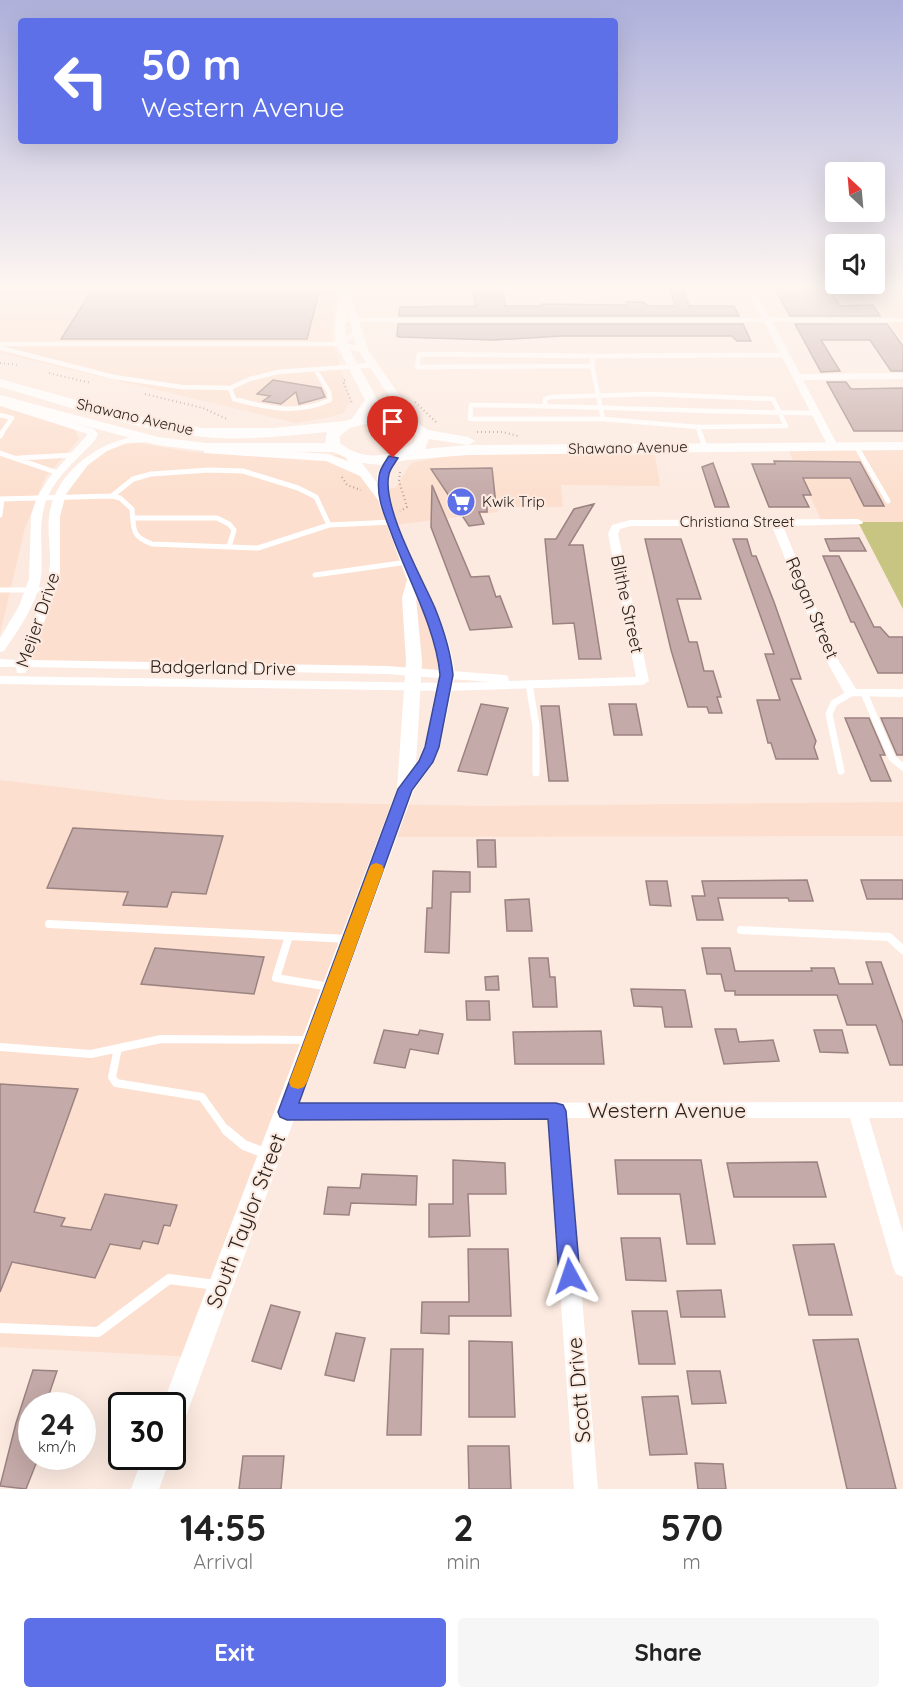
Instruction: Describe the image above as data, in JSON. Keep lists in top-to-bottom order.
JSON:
{
  "streets": {
    "main road": ["Shawano Avenue"],
    "street": [
      "Christiana Street",
      "Blithe Street",
      "Regan Street",
      "Meijer Drive",
      "Badgerland Drive",
      "Western Avenue",
      "South Taylor Street",
      "Scott Drive"
    ]
  },
  "crossings": [
    ["Shawano Avenue", "Meijer Drive"],
    ["Shawano Avenue", "South Taylor Street"],
    ["Christiana Street", "Blithe Street"],
    ["Christiana Street", "Regan Street"],
    ["Meijer Drive", "Badgerland Drive"],
    ["Badgerland Drive", "South Taylor Street"],
    ["Western Avenue", "South Taylor Street"],
    ["Western Avenue", "Scott Drive"]
  ],
  "places": {
    "supermarket": ["Kwik Trip"]
  },
  "north": "top left",
  "page": {
    "turn": ["50 m", "Western Avenue"],
    "speed": "24 km/h",
    "limit": "30",
    "eta": [
      "14:55",
      "Arrival",
      "2",
      "min",
      "570",
      "m"
    ],
    "buttons": ["Exit", "Share"]
  }
}
